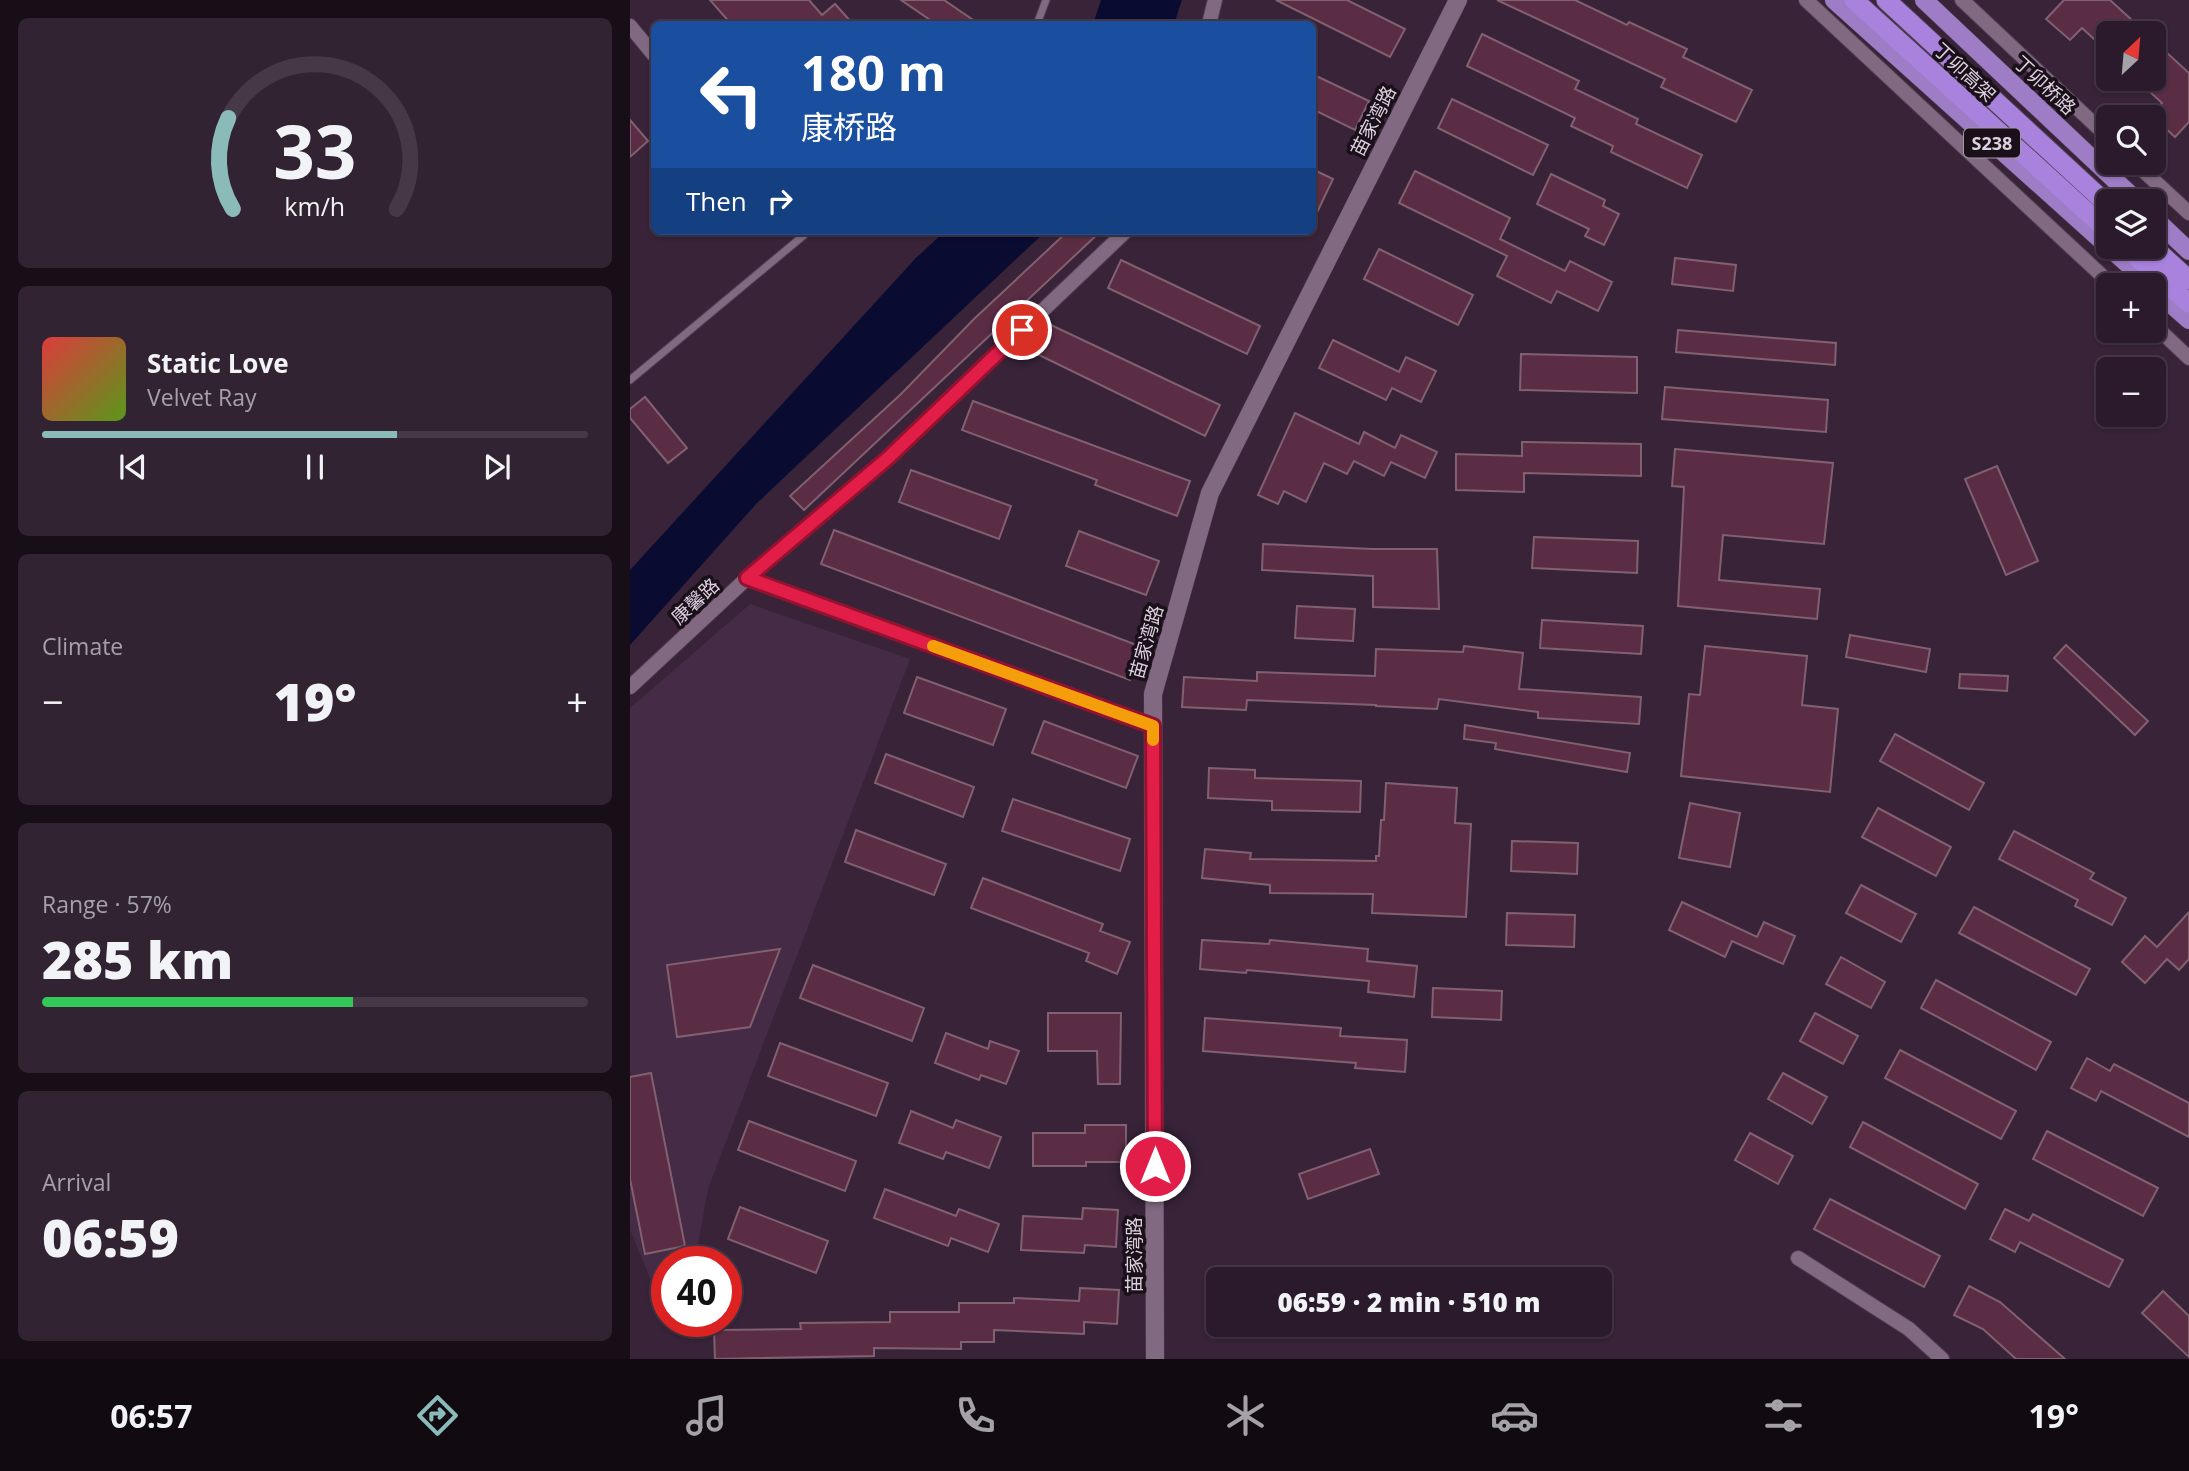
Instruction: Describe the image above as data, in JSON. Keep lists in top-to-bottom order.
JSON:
{
  "streets": {
    "highway": ["丁卯高架", "S238"],
    "main road": ["丁卯桥路"],
    "street": ["苗家湾路", "康馨路"]
  },
  "north": "top right",
  "page": {
    "map_buttons": ["+", "−"],
    "turn": ["180 m", "康桥路"],
    "then": "Then",
    "song": ["Static Love", "Velvet Ray"],
    "tile": [
      "Climate",
      ["Range · 57%", "285 km"],
      ["Arrival", "06:59"]
    ],
    "heat": ["−", "19°", "+"],
    "limit": "40",
    "trip": "06:59 · 2 min · 510 m",
    "tabs": ["06:57", "19°"],
    "gauge": ["33", "km/h"]
  }
}
